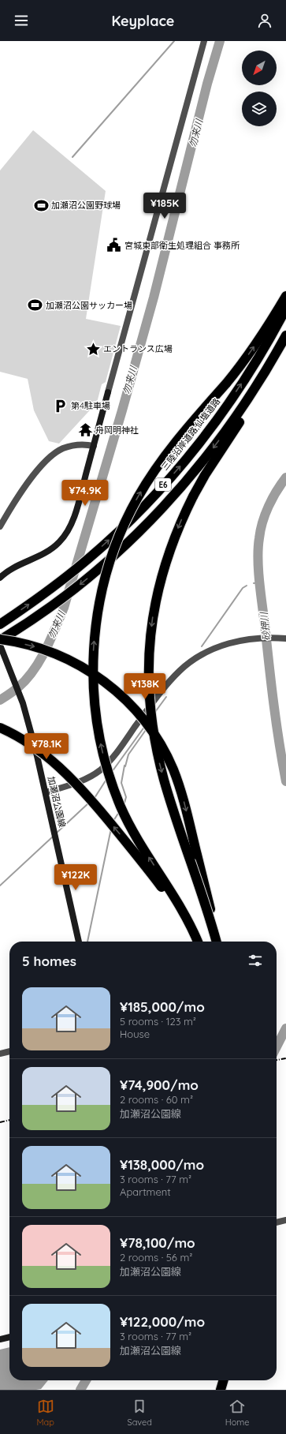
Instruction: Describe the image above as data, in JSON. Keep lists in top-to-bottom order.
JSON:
{
  "streets": {
    "highway": ["三陸沿岸道路;仙塩道路", "E6"],
    "main road": ["加瀬沼公園線"]
  },
  "crossings": [
    ["E6", "加瀬沼公園線"]
  ],
  "water": ["勿来川", "砂押川"],
  "places": {
    "sports": ["加瀬沼公園野球場", "加瀬沼公園サッカー場"],
    "public building": ["宮城東部衛生処理組合 事務所"],
    "place": ["エントランス広場"],
    "parking": ["第4駐車場"],
    "temple": ["舟岡明神社"]
  },
  "north": "bottom left",
  "page": {
    "header": "Keyplace",
    "price": [
      "¥185K",
      "¥74.9K",
      "¥138K",
      "¥78.1K",
      "¥122K"
    ],
    "heading": "5 homes",
    "list": [
      {
        "name": "¥185,000/mo",
        "note": "5 rooms · 123 m² · House"
      },
      {
        "name": "¥74,900/mo",
        "note": "2 rooms · 60 m² · 加瀬沼公園線"
      },
      {
        "name": "¥138,000/mo",
        "note": "3 rooms · 77 m² · Apartment"
      },
      {
        "name": "¥78,100/mo",
        "note": "2 rooms · 56 m² · 加瀬沼公園線"
      },
      {
        "name": "¥122,000/mo",
        "note": "3 rooms · 77 m² · 加瀬沼公園線"
      }
    ],
    "tabs": ["Map", "Saved", "Home"]
  }
}
